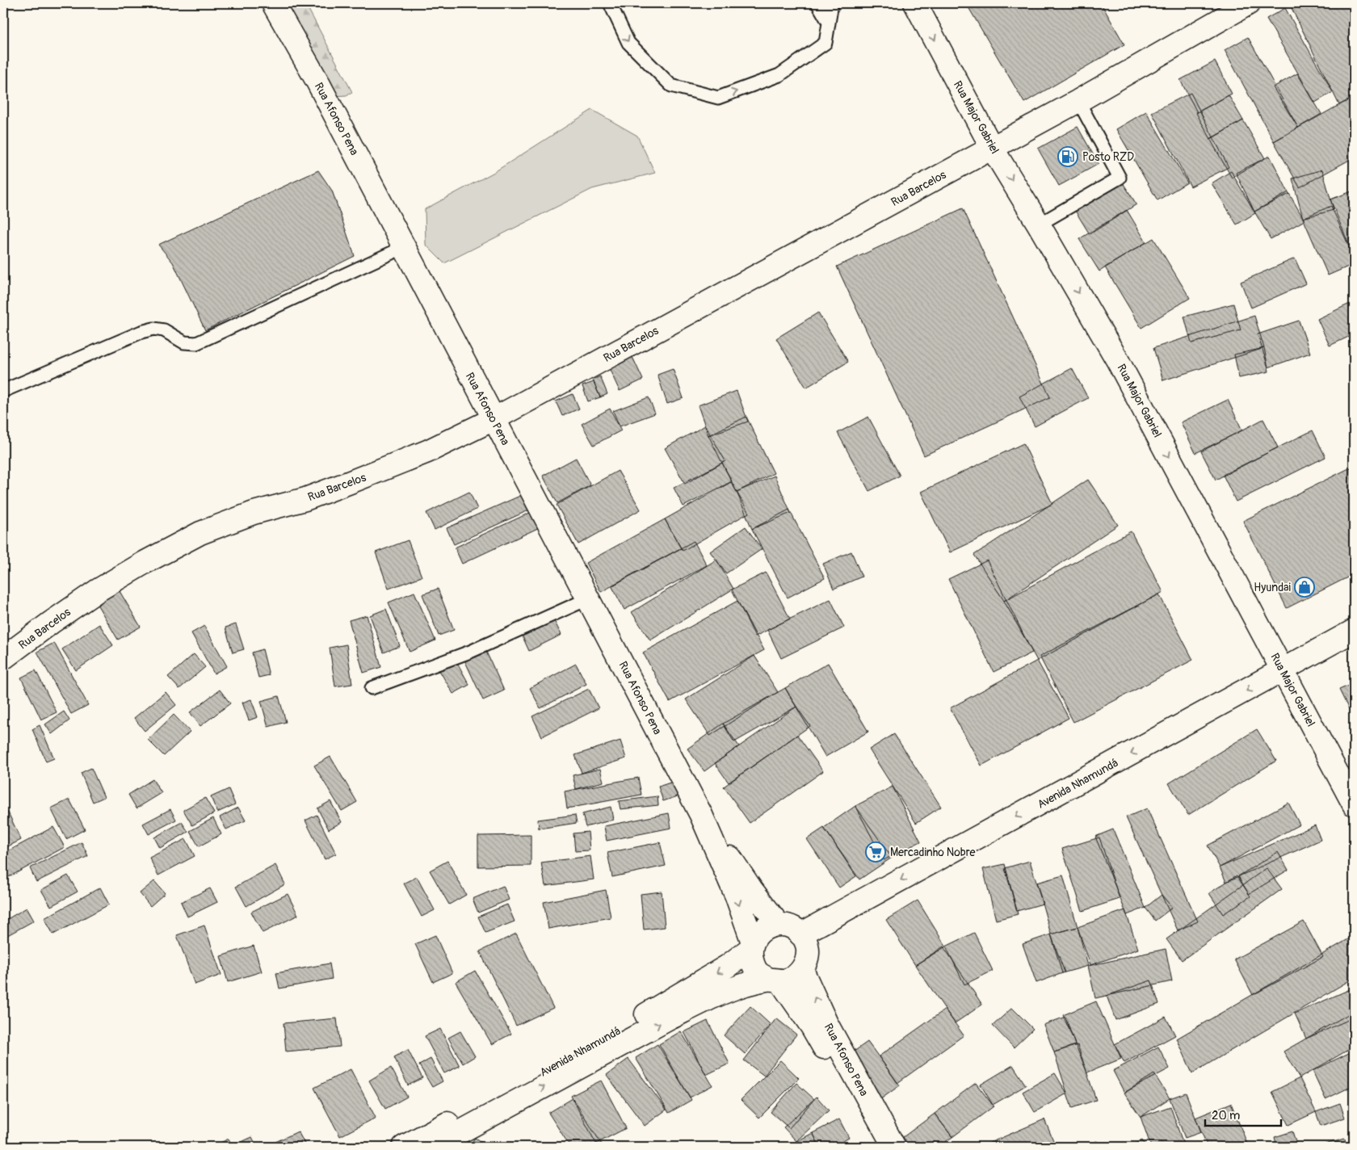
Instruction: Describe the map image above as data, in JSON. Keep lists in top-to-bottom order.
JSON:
{
  "streets": {
    "street": [
      "Rua Major Gabriel",
      "Rua Afonso Pena",
      "Rua Barcelos",
      "Avenida Nhamundá"
    ]
  },
  "crossings": [
    ["Rua Major Gabriel", "Rua Barcelos"],
    ["Rua Major Gabriel", "Avenida Nhamundá"],
    ["Rua Afonso Pena", "Rua Barcelos"],
    ["Rua Afonso Pena", "Avenida Nhamundá"]
  ],
  "one_way": ["Rua Major Gabriel"],
  "places": {
    "fuel station": ["Posto RZD"],
    "shop": ["Hyundai"],
    "supermarket": ["Mercadinho Nobre"]
  },
  "scale_bar": "20 m"
}
